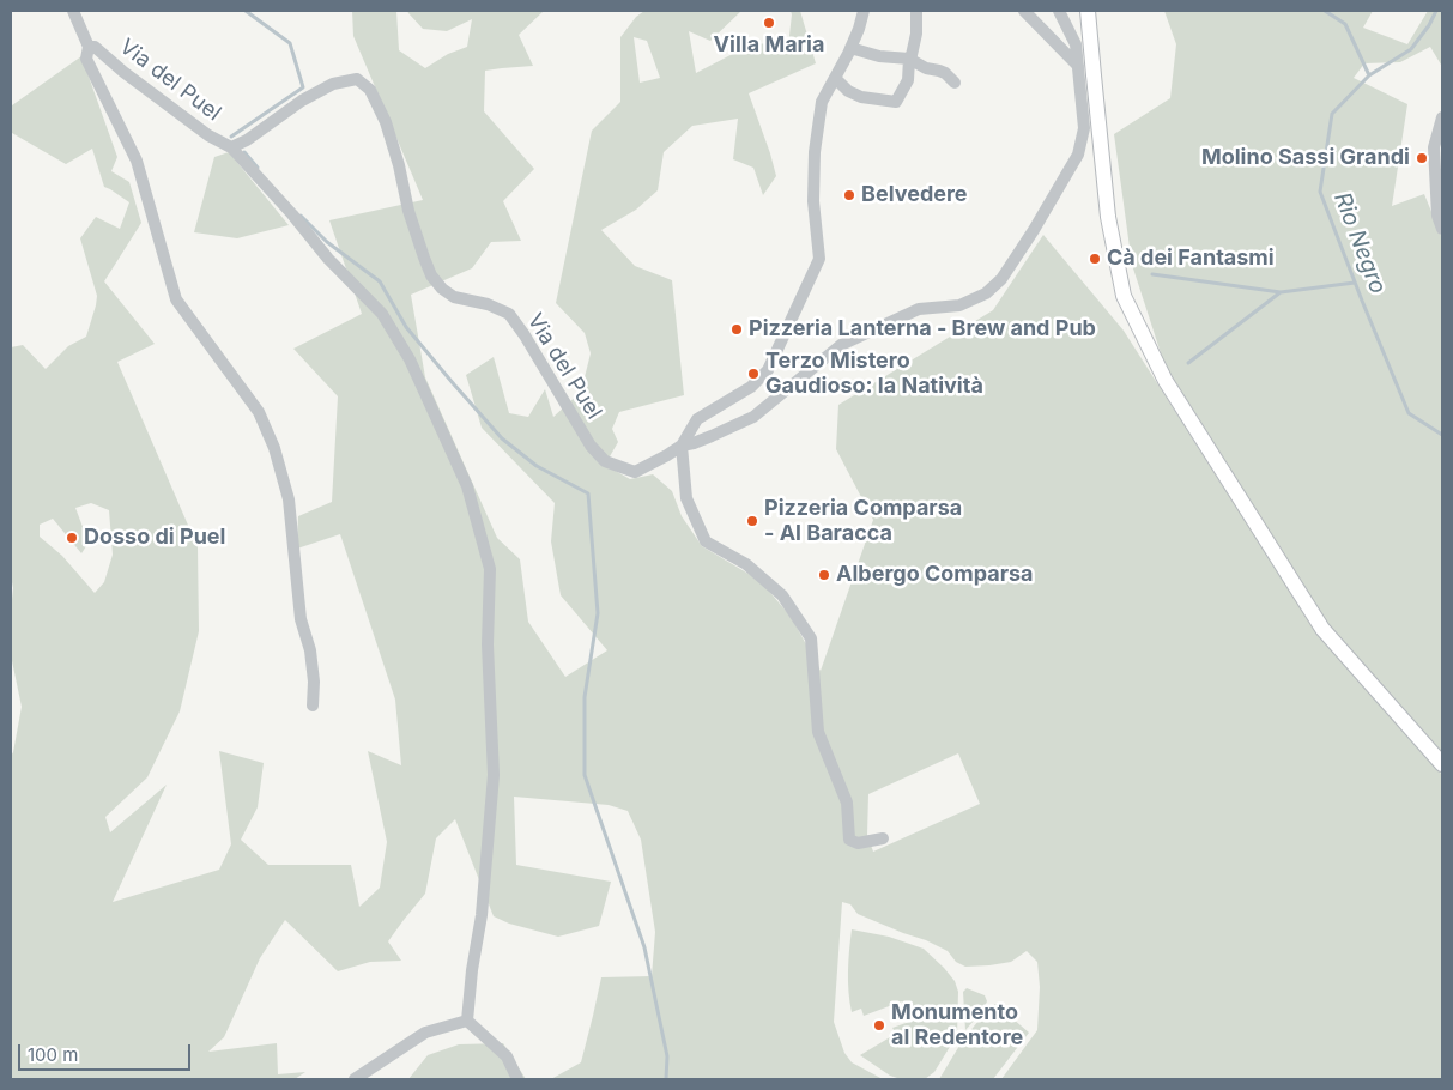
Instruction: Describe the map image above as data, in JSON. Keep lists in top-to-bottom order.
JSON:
{
  "streets": {
    "street": ["Via del Puel"]
  },
  "water": ["Rio Negro"],
  "places": [
    "Villa Maria",
    "Molino Sassi Grandi",
    "Belvedere",
    "Cà dei Fantasmi",
    "Pizzeria Lanterna - Brew and Pub",
    "Terzo Mistero Gaudioso: la Natività",
    "Pizzeria Comparsa - Al Baracca",
    "Dosso di Puel",
    "Albergo Comparsa",
    "Monumento al Redentore"
  ],
  "scale_bar": "100 m"
}
